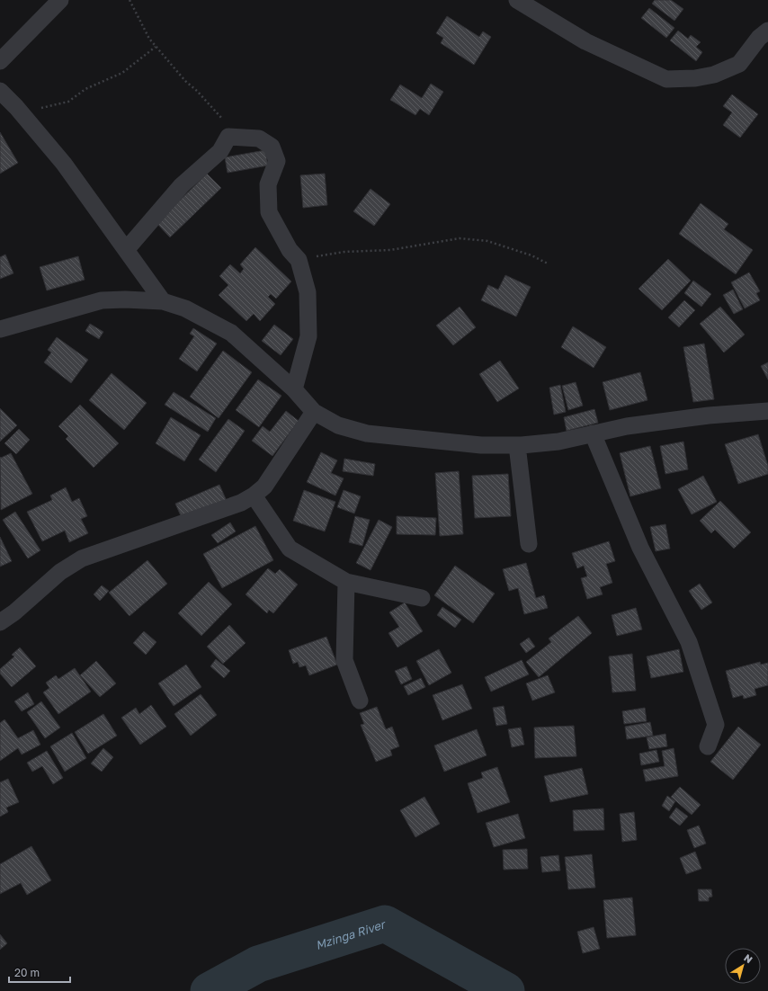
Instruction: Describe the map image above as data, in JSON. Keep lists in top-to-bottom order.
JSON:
{
  "water": ["Mzinga River"],
  "scale_bar": "20 m",
  "north": "top right"
}
